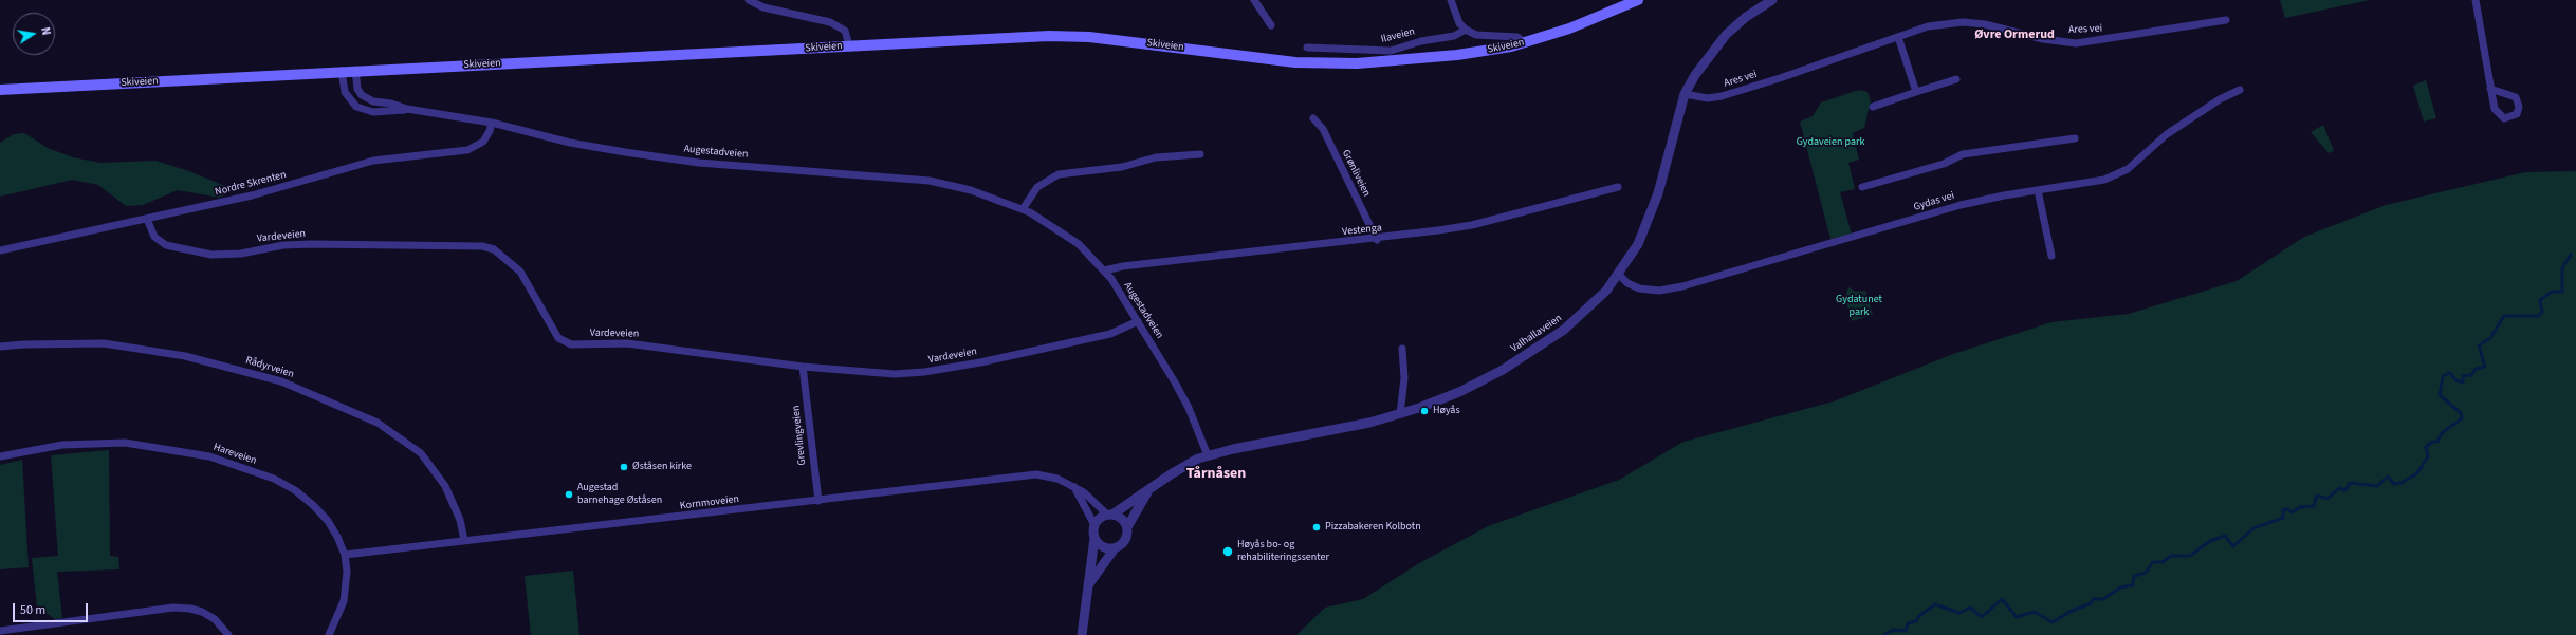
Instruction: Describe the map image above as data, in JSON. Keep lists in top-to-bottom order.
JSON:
{
  "streets": {
    "main road": ["Skiveien"],
    "street": [
      "Ares vei",
      "Ilaveien",
      "Augestadveien",
      "Grønliveien",
      "Nordre Skrenten",
      "Gydas vei",
      "Vestenga",
      "Vardeveien",
      "Valhallaveien",
      "Rådyrveien",
      "Grevlingveien",
      "Hareveien",
      "Kornmoveien"
    ]
  },
  "crossings": [
    ["Ares vei", "Valhallaveien"],
    ["Skiveien", "Augestadveien"],
    ["Augestadveien", "Nordre Skrenten"],
    ["Augestadveien", "Vestenga"],
    ["Augestadveien", "Vardeveien"],
    ["Augestadveien", "Valhallaveien"],
    ["Grønliveien", "Vestenga"],
    ["Nordre Skrenten", "Vardeveien"],
    ["Gydas vei", "Valhallaveien"],
    ["Vardeveien", "Grevlingveien"],
    ["Valhallaveien", "Kornmoveien"],
    ["Rådyrveien", "Kornmoveien"],
    ["Grevlingveien", "Kornmoveien"],
    ["Hareveien", "Kornmoveien"]
  ],
  "districts": ["Øvre Ormerud", "Tårnåsen"],
  "parks": ["Gydaveien park", "Gydatunet park"],
  "places": [
    "Høyås",
    "Øståsen kirke",
    "Augestad barnehage Øståsen",
    "Pizzabakeren Kolbotn",
    "Høyås bo- og rehabiliteringssenter"
  ],
  "scale_bar": "50 m",
  "north": "right"
}
